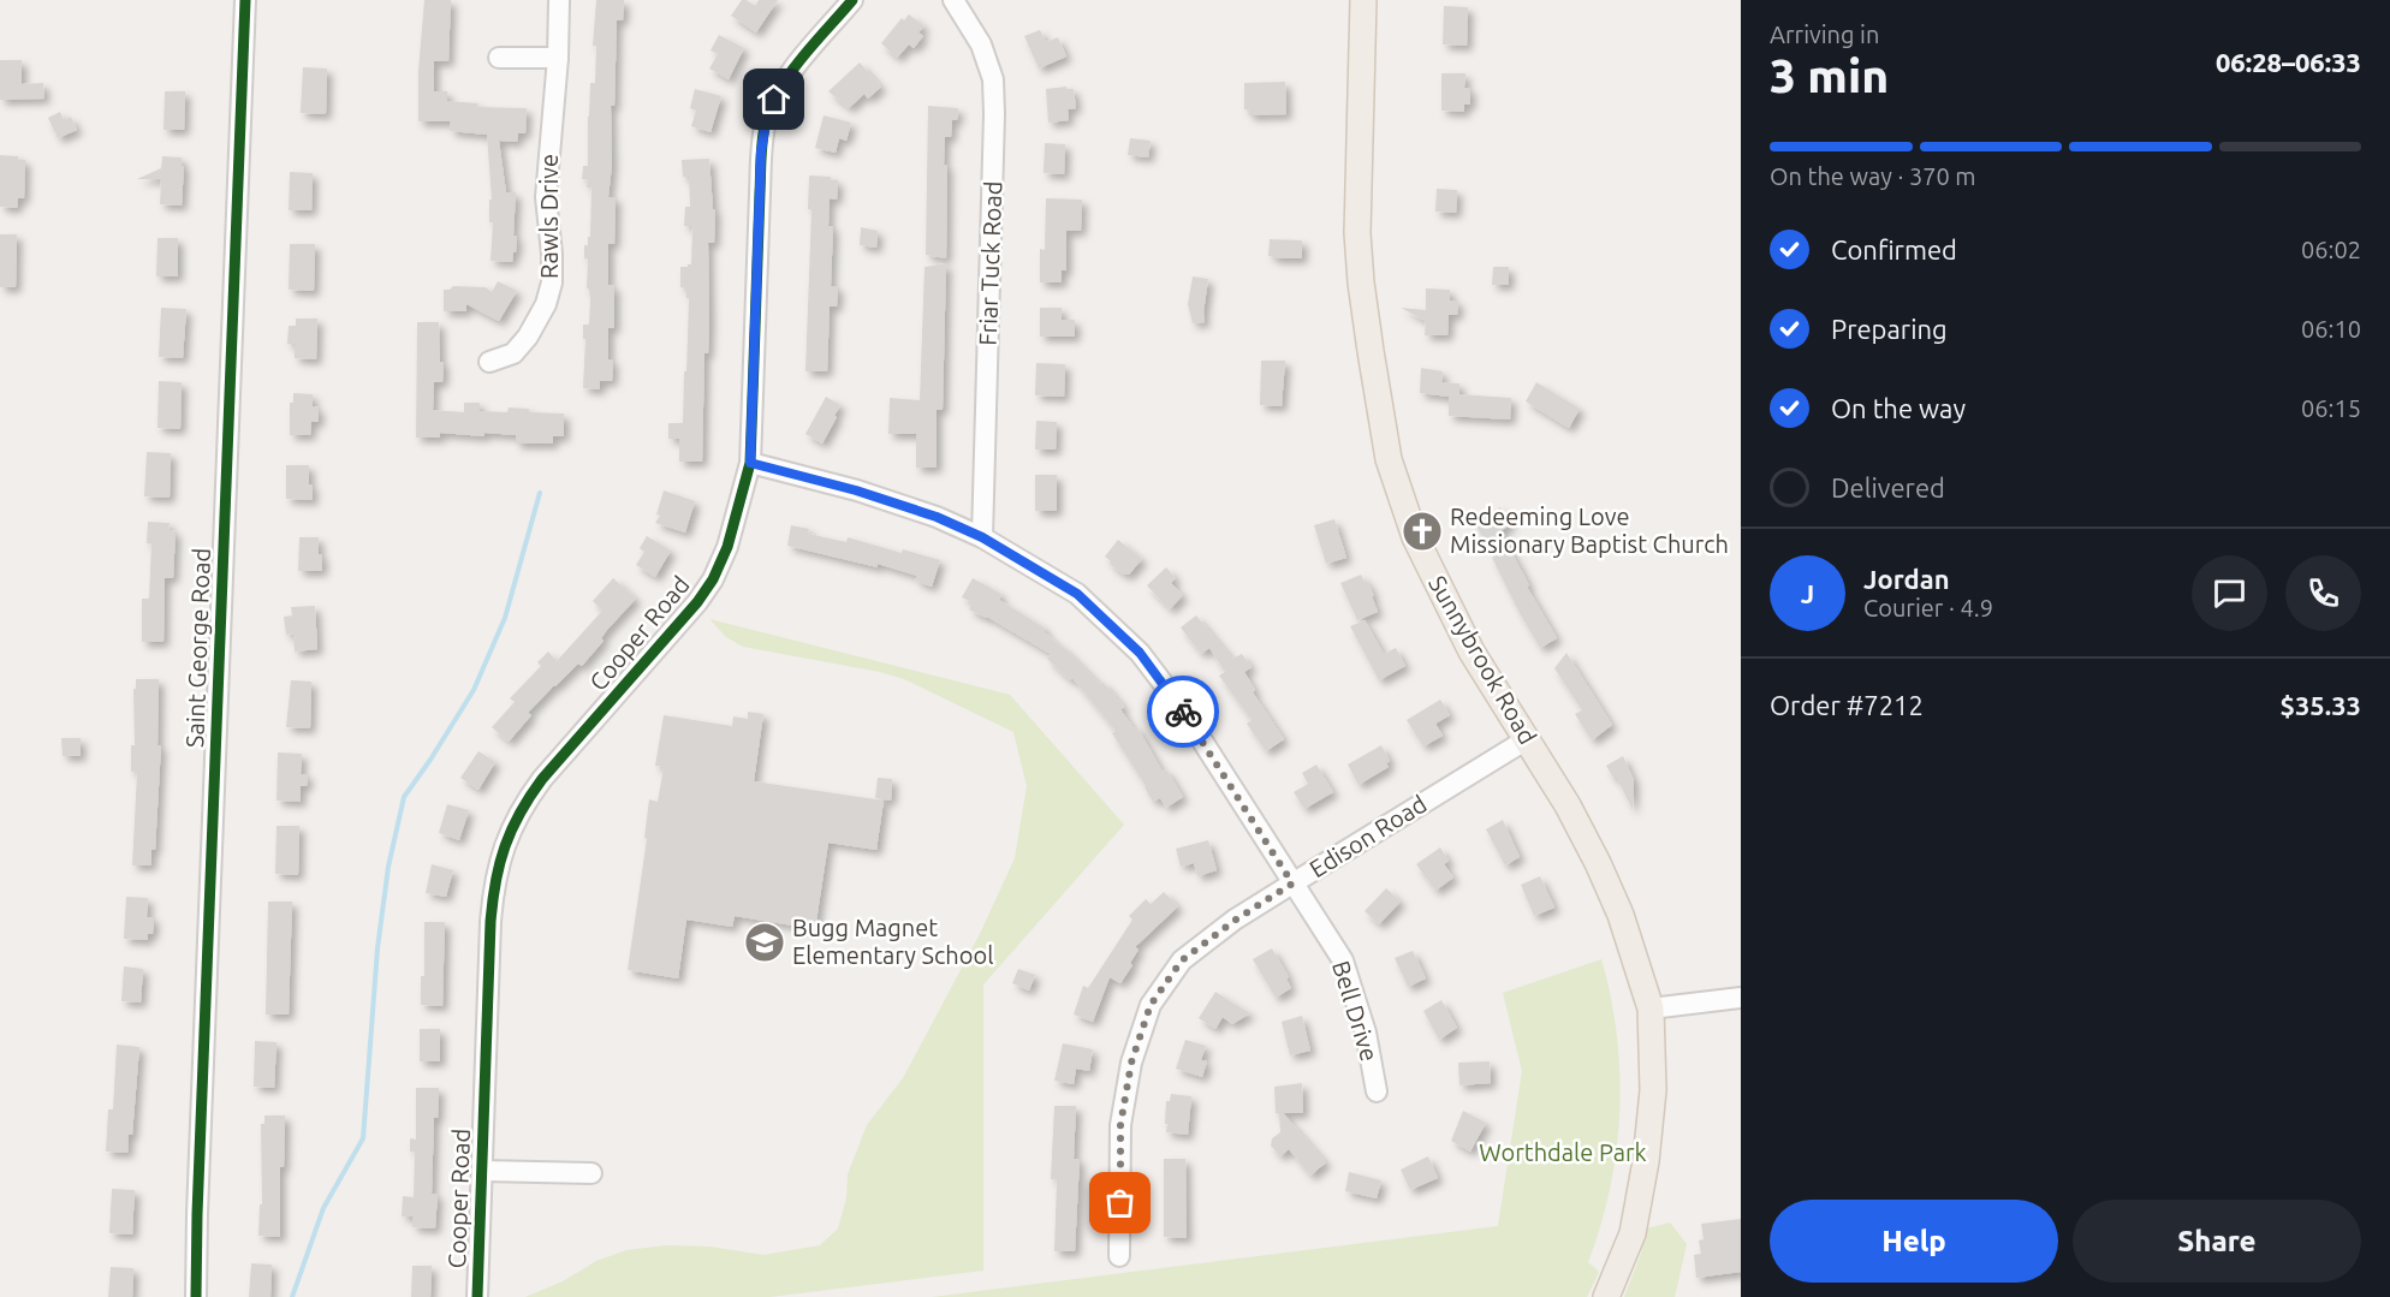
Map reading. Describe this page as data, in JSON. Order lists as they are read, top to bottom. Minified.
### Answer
{"streets":{"main road":["Sunnybrook Road"],"street":["Rawls Drive","Friar Tuck Road","Cooper Road","Saint George Road","Edison Road","Bell Drive"]},"crossings":[["Friar Tuck Road","Bell Drive"],["Cooper Road","Bell Drive"],["Sunnybrook Road","Edison Road"],["Edison Road","Bell Drive"]],"parks":["Worthdale Park"],"places":{"church":["Redeeming Love Missionary Baptist Church"],"school or university":["Bugg Magnet Elementary School"]},"page":{"heading":["3 min","Arriving in","06:28–06:33"],"panel":["Jordan","Courier · 4.9","Order #7212","$35.33"],"bar":"On the way · 370 m","list":[["Confirmed","06:02"],["Preparing","06:10"],["On the way","06:15"],"Delivered"],"round":"J","buttons":["Help","Share"]}}
